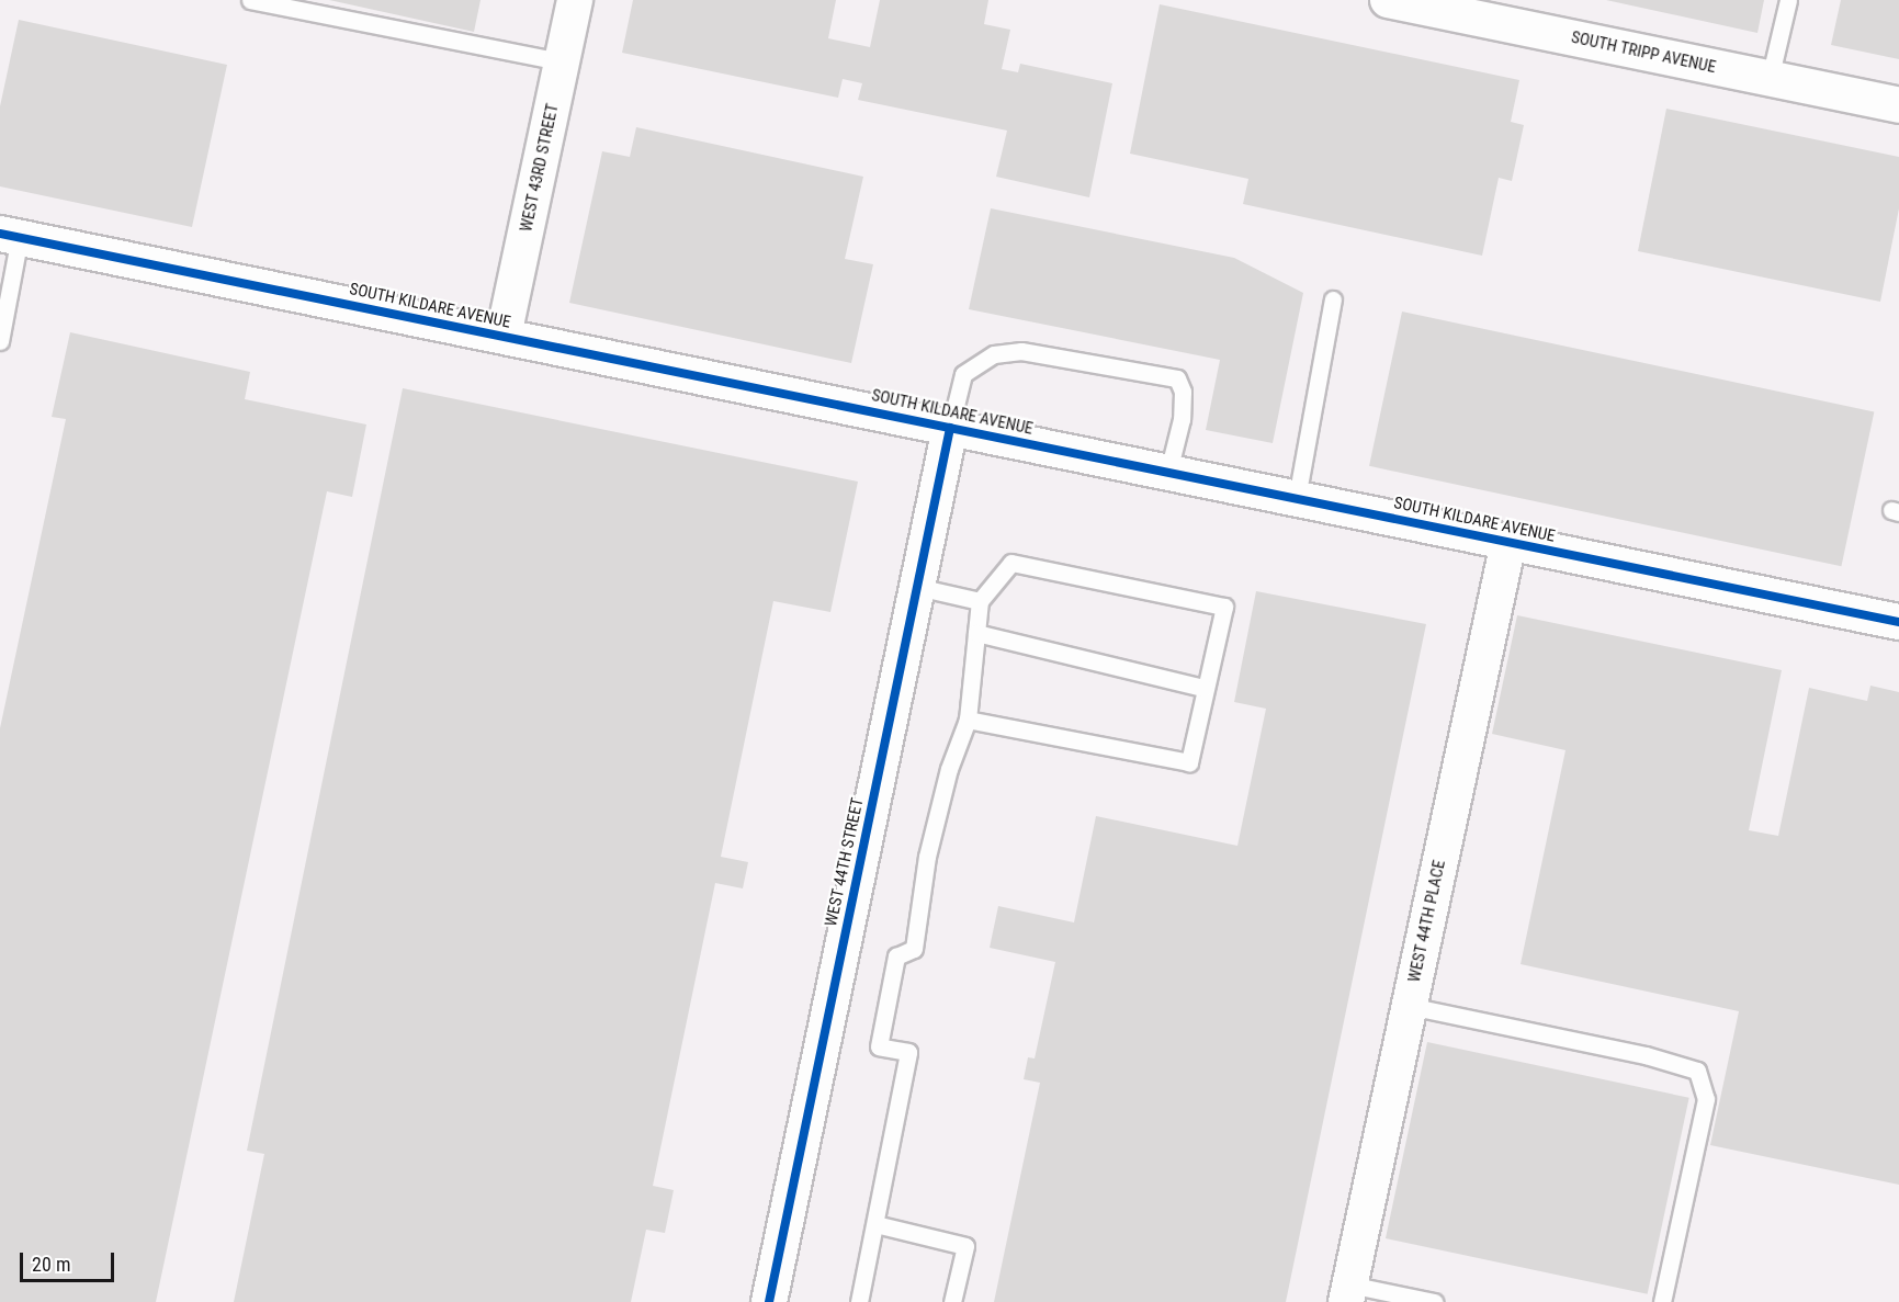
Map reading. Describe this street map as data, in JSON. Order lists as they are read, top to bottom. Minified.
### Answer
{"streets":{"street":["SOUTH TRIPP AVENUE","WEST 43RD STREET","SOUTH KILDARE AVENUE","WEST 44TH STREET","WEST 44TH PLACE"]},"crossings":[["WEST 43RD STREET","SOUTH KILDARE AVENUE"],["SOUTH KILDARE AVENUE","WEST 44TH STREET"],["SOUTH KILDARE AVENUE","WEST 44TH PLACE"]],"scale_bar":"20 m"}
